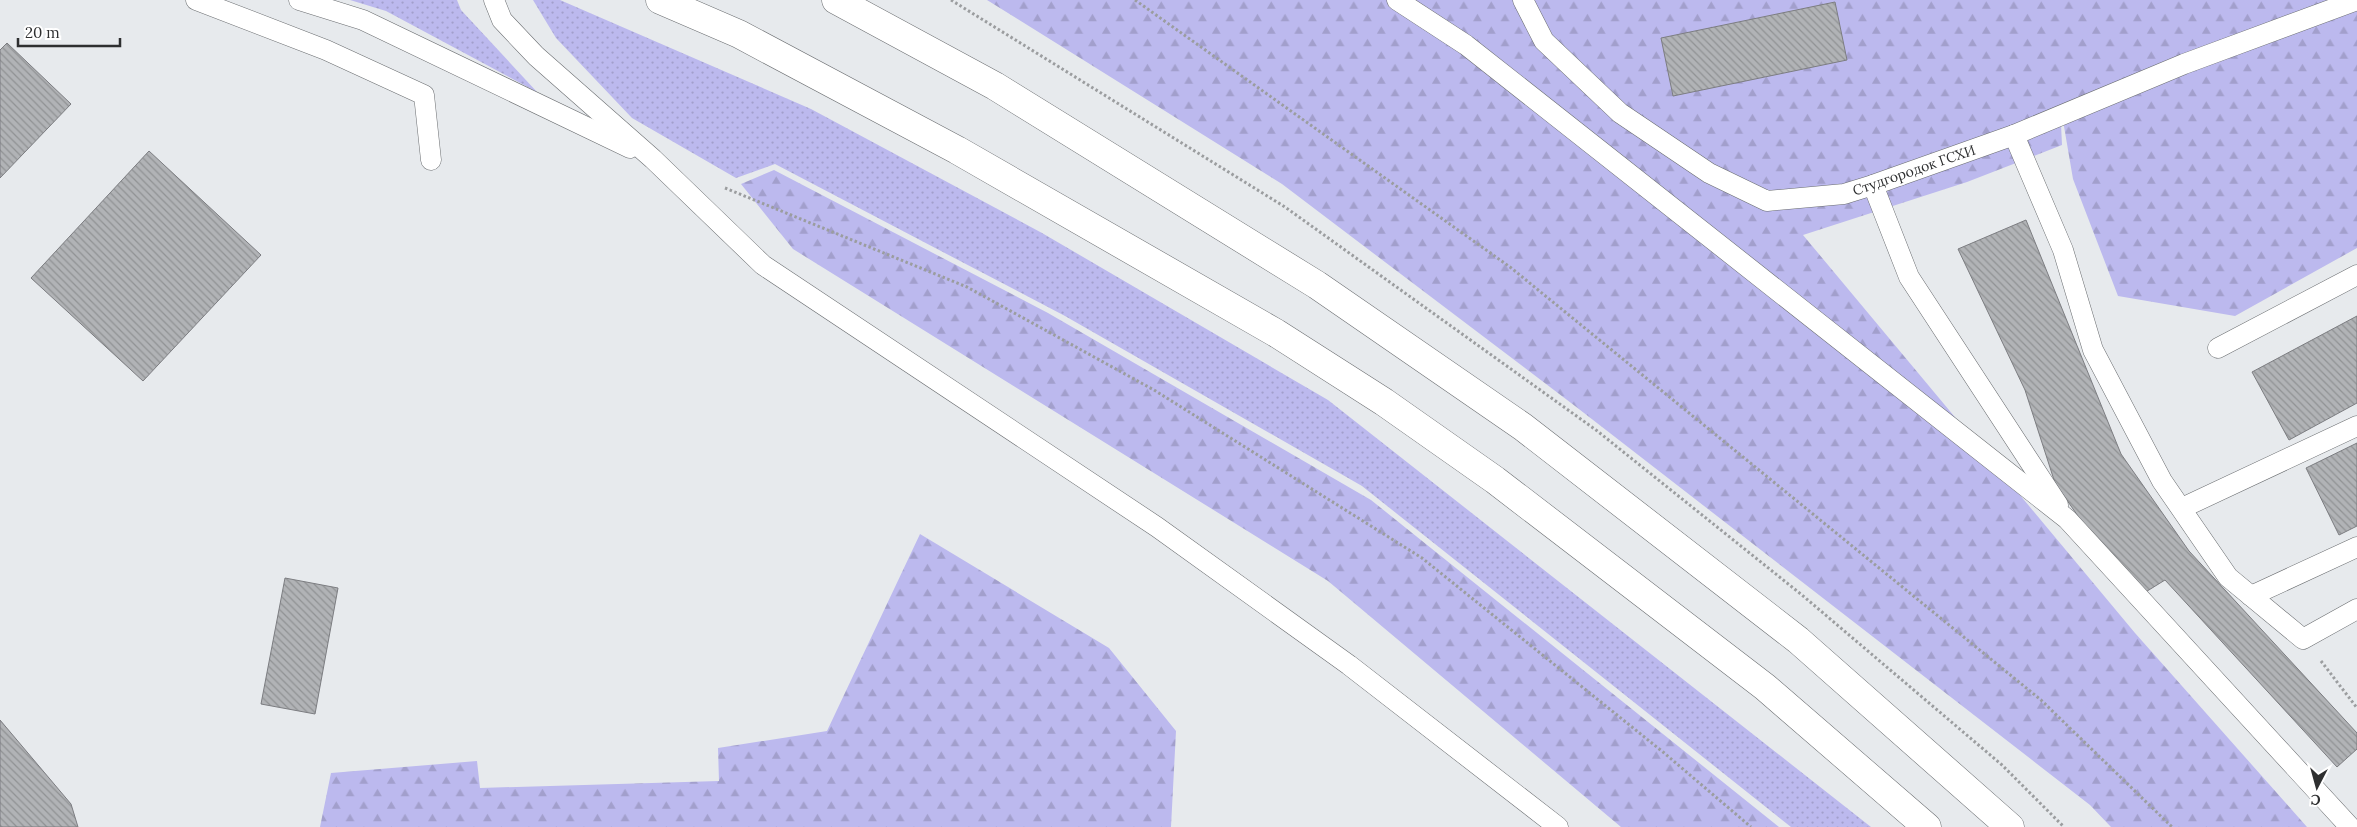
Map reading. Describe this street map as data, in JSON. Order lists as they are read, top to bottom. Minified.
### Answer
{"streets":{"lane":["Студгородок ГСХИ"]},"scale_bar":"20 m","north":"bottom"}
